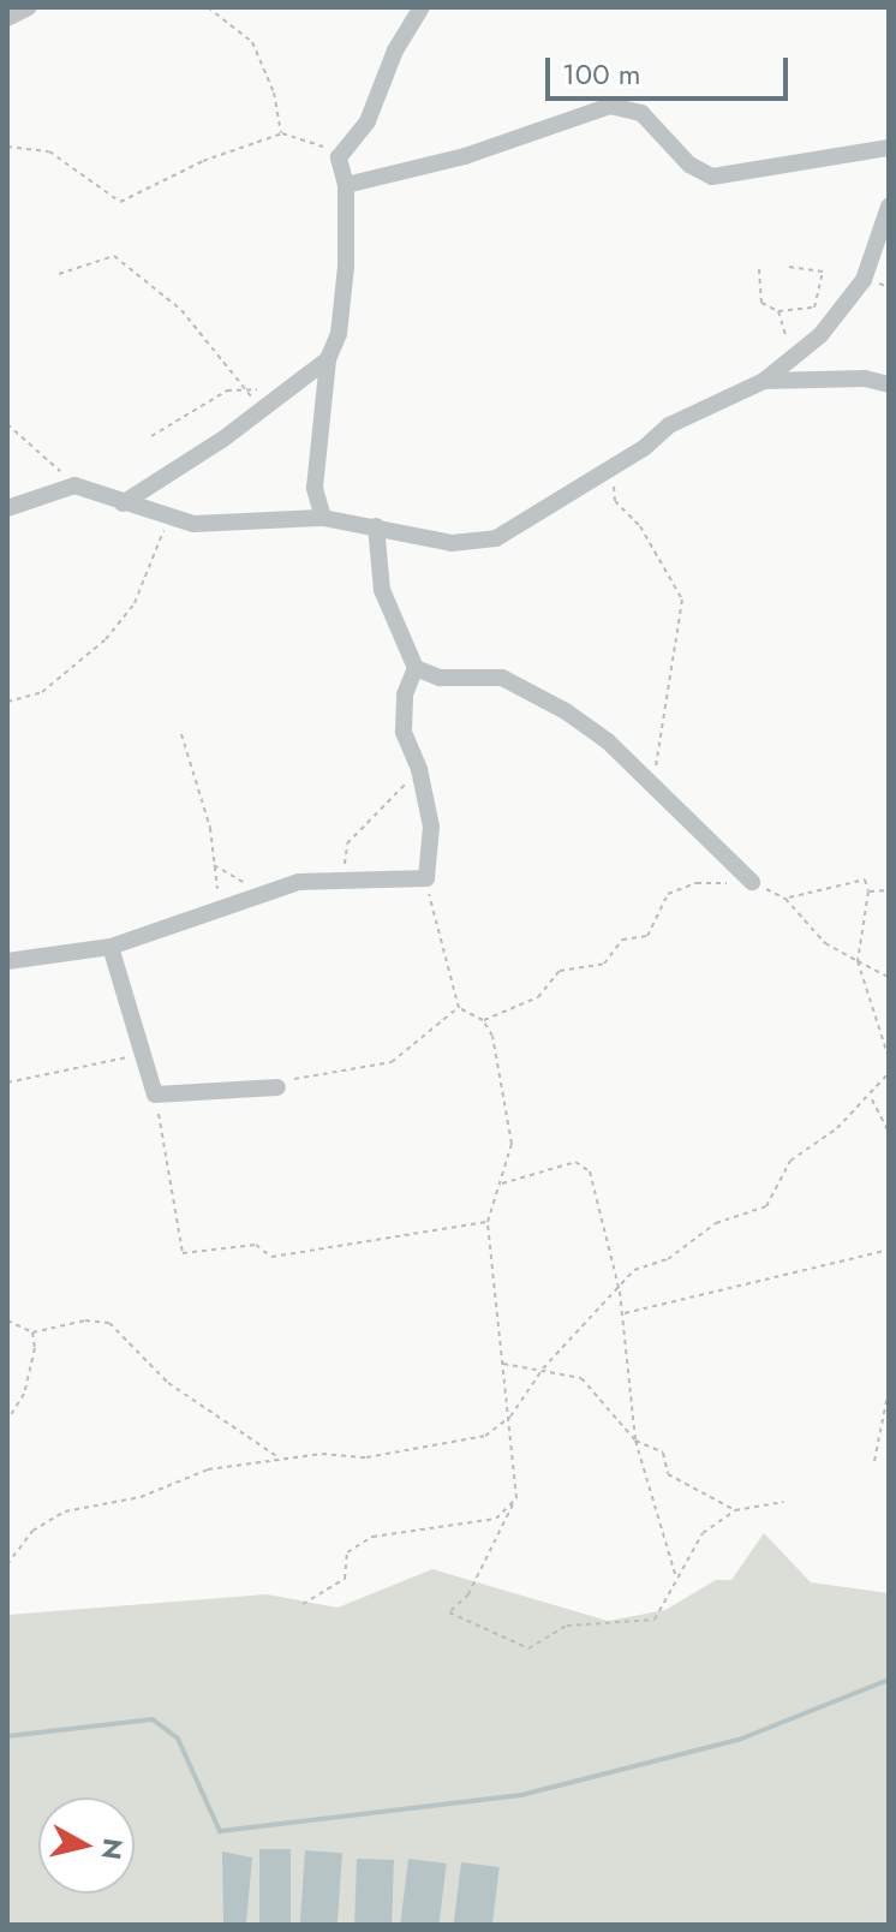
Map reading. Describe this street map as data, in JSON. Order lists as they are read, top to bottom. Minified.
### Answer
{"scale_bar":"100 m","north":"right"}
